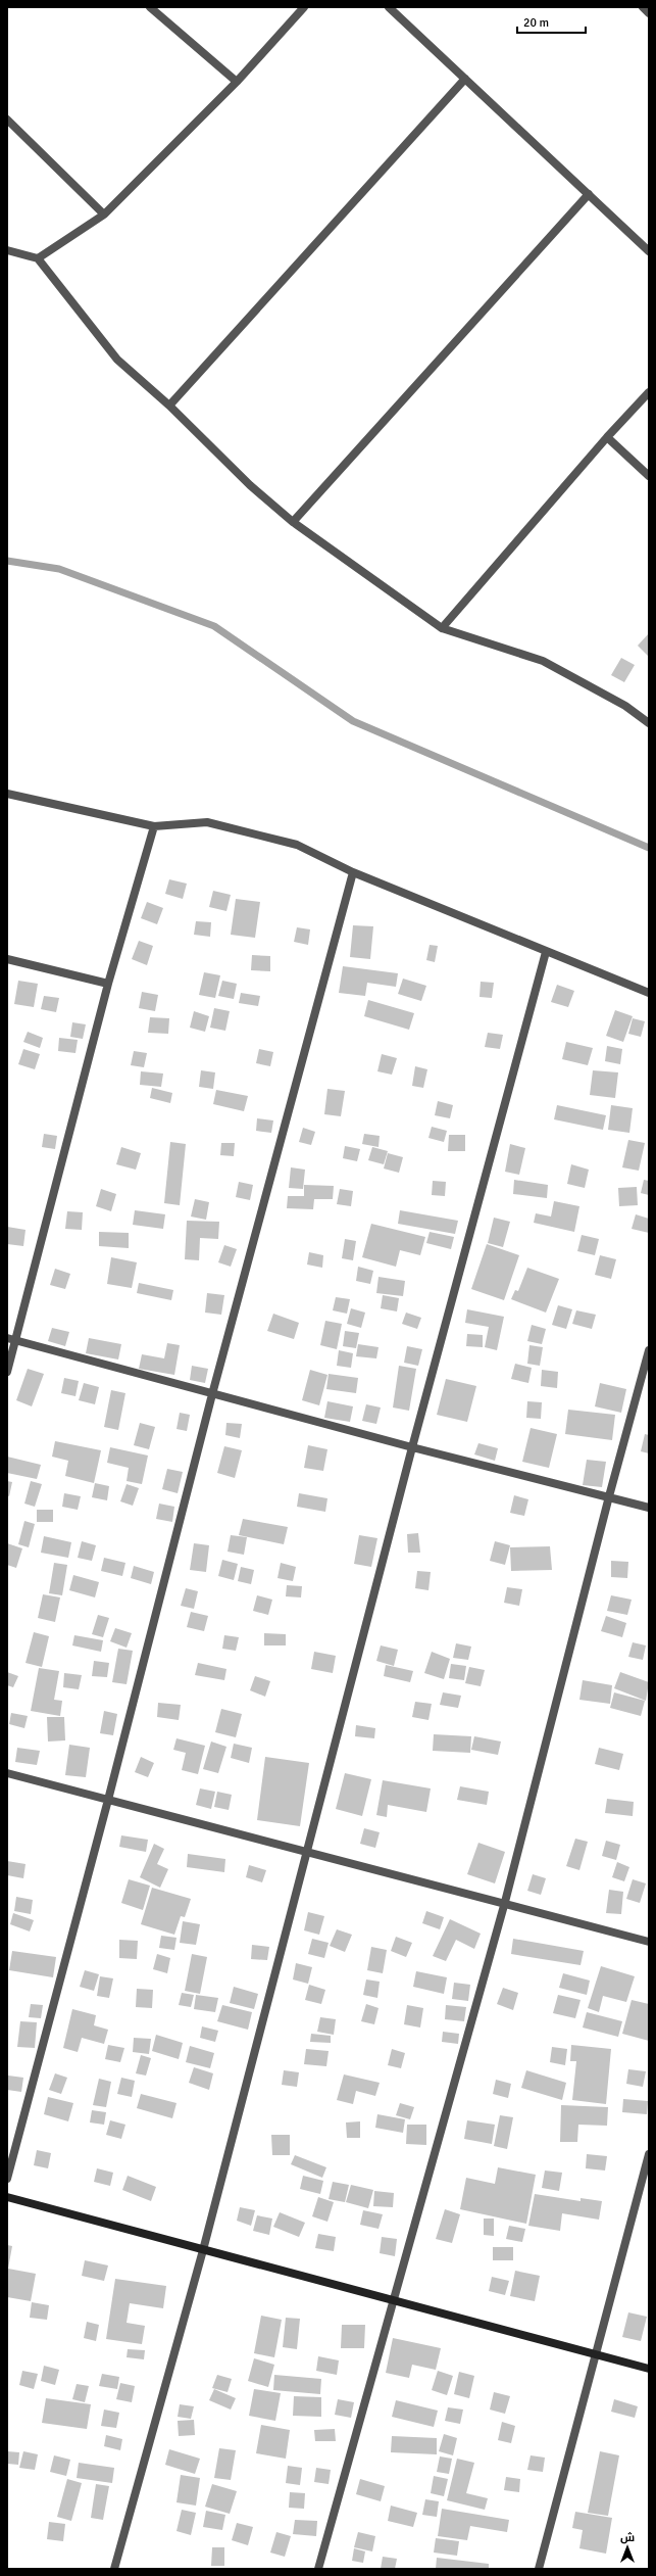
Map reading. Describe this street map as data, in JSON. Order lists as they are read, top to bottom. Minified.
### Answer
{"scale_bar":"20 m","north":"top"}
